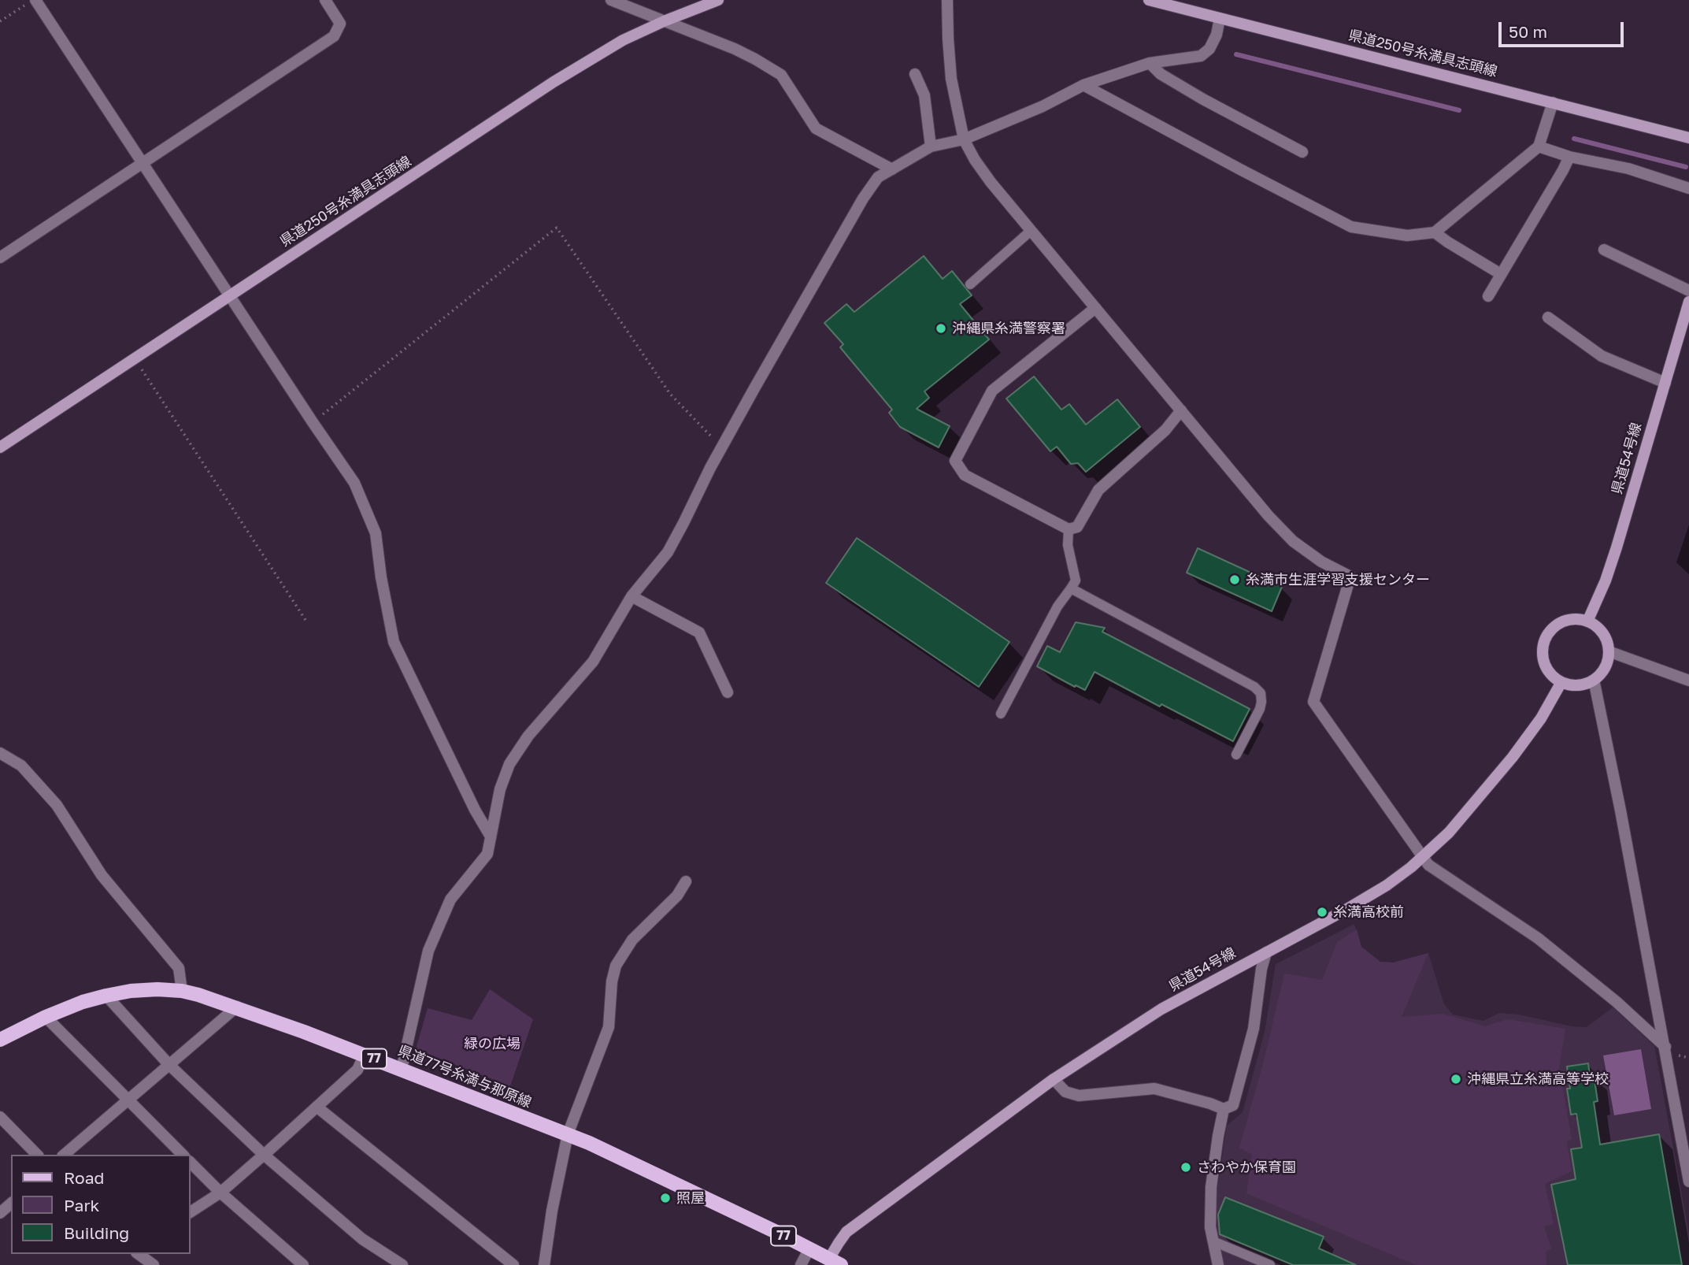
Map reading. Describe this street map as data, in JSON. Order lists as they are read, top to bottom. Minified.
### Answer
{"streets":{"main road":["県道250号糸満具志頭線","県道54号線","77","県道77号糸満与那原線"]},"crossings":[["県道54号線","県道77号糸満与那原線"]],"parks":["緑の広場"],"places":["沖縄県糸満警察署","糸満市生涯学習支援センター","糸満高校前","沖縄県立糸満高等学校","さわやか保育園","照屋"],"legend":["Road","Park","Building"],"scale_bar":"50 m"}
